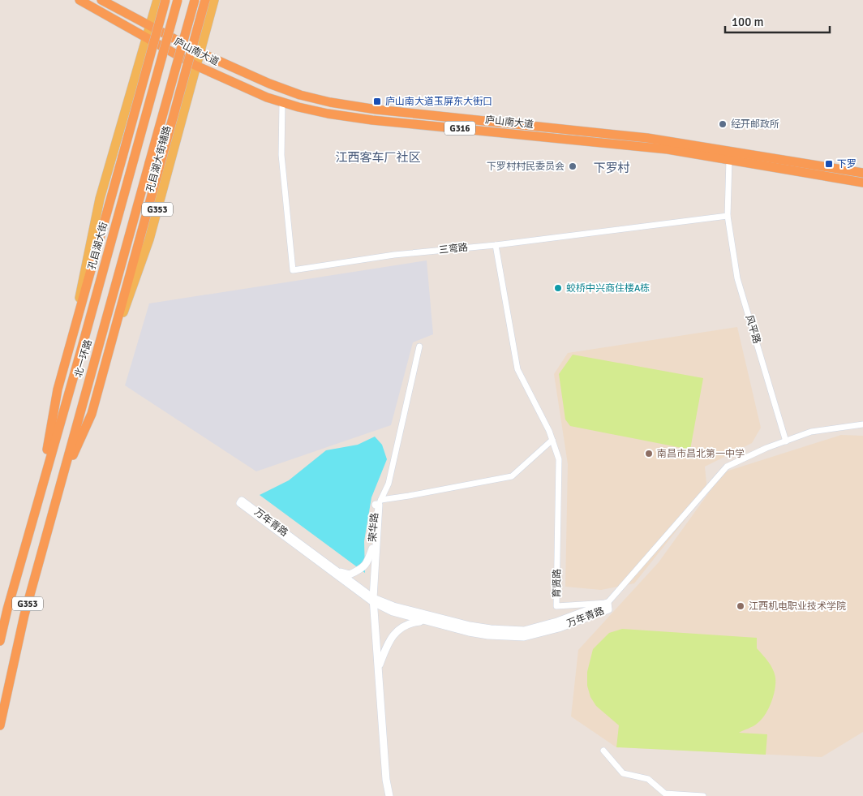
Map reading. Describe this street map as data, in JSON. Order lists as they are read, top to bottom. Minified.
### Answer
{"streets":{"highway":["庐山南大道","G316","G353","孔目湖大街","北一环路"],"main road":["孔目湖大街辅路"],"street":["三弯路","风平路","万年青路","荣华路","育贤路"]},"crossings":[["庐山南大道","孔目湖大街辅路"],["庐山南大道","G353"],["庐山南大道","三弯路"],["孔目湖大街辅路","G353"],["G353","孔目湖大街"],["G353","北一环路"],["三弯路","风平路"],["三弯路","育贤路"],["万年青路","荣华路"],["万年青路","育贤路"]],"districts":["江西客车厂社区","下罗村"],"places":{"transit":["庐山南大道玉屏东大街口","下罗"],"other":["经开邮政所","下罗村村民委员会","蛟桥中兴商住楼A栋","南昌市昌北第一中学","江西机电职业技术学院"]},"scale_bar":"100 m"}
